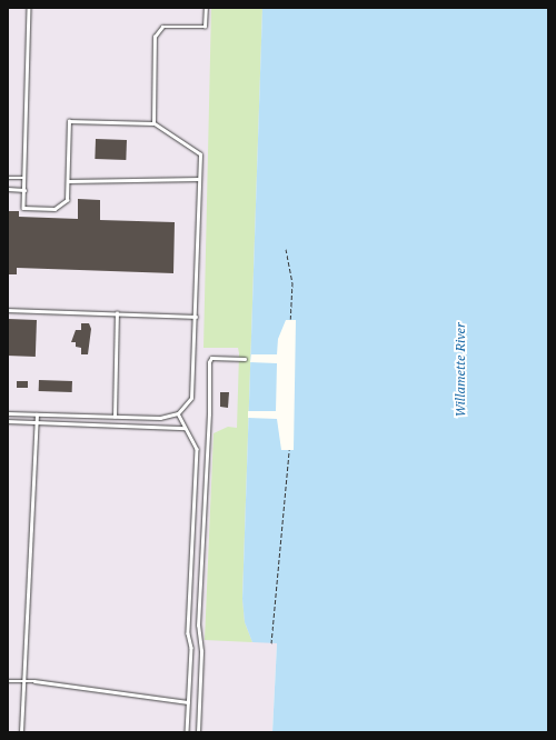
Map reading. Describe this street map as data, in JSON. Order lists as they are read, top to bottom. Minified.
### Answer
{"water":["Willamette River"]}
